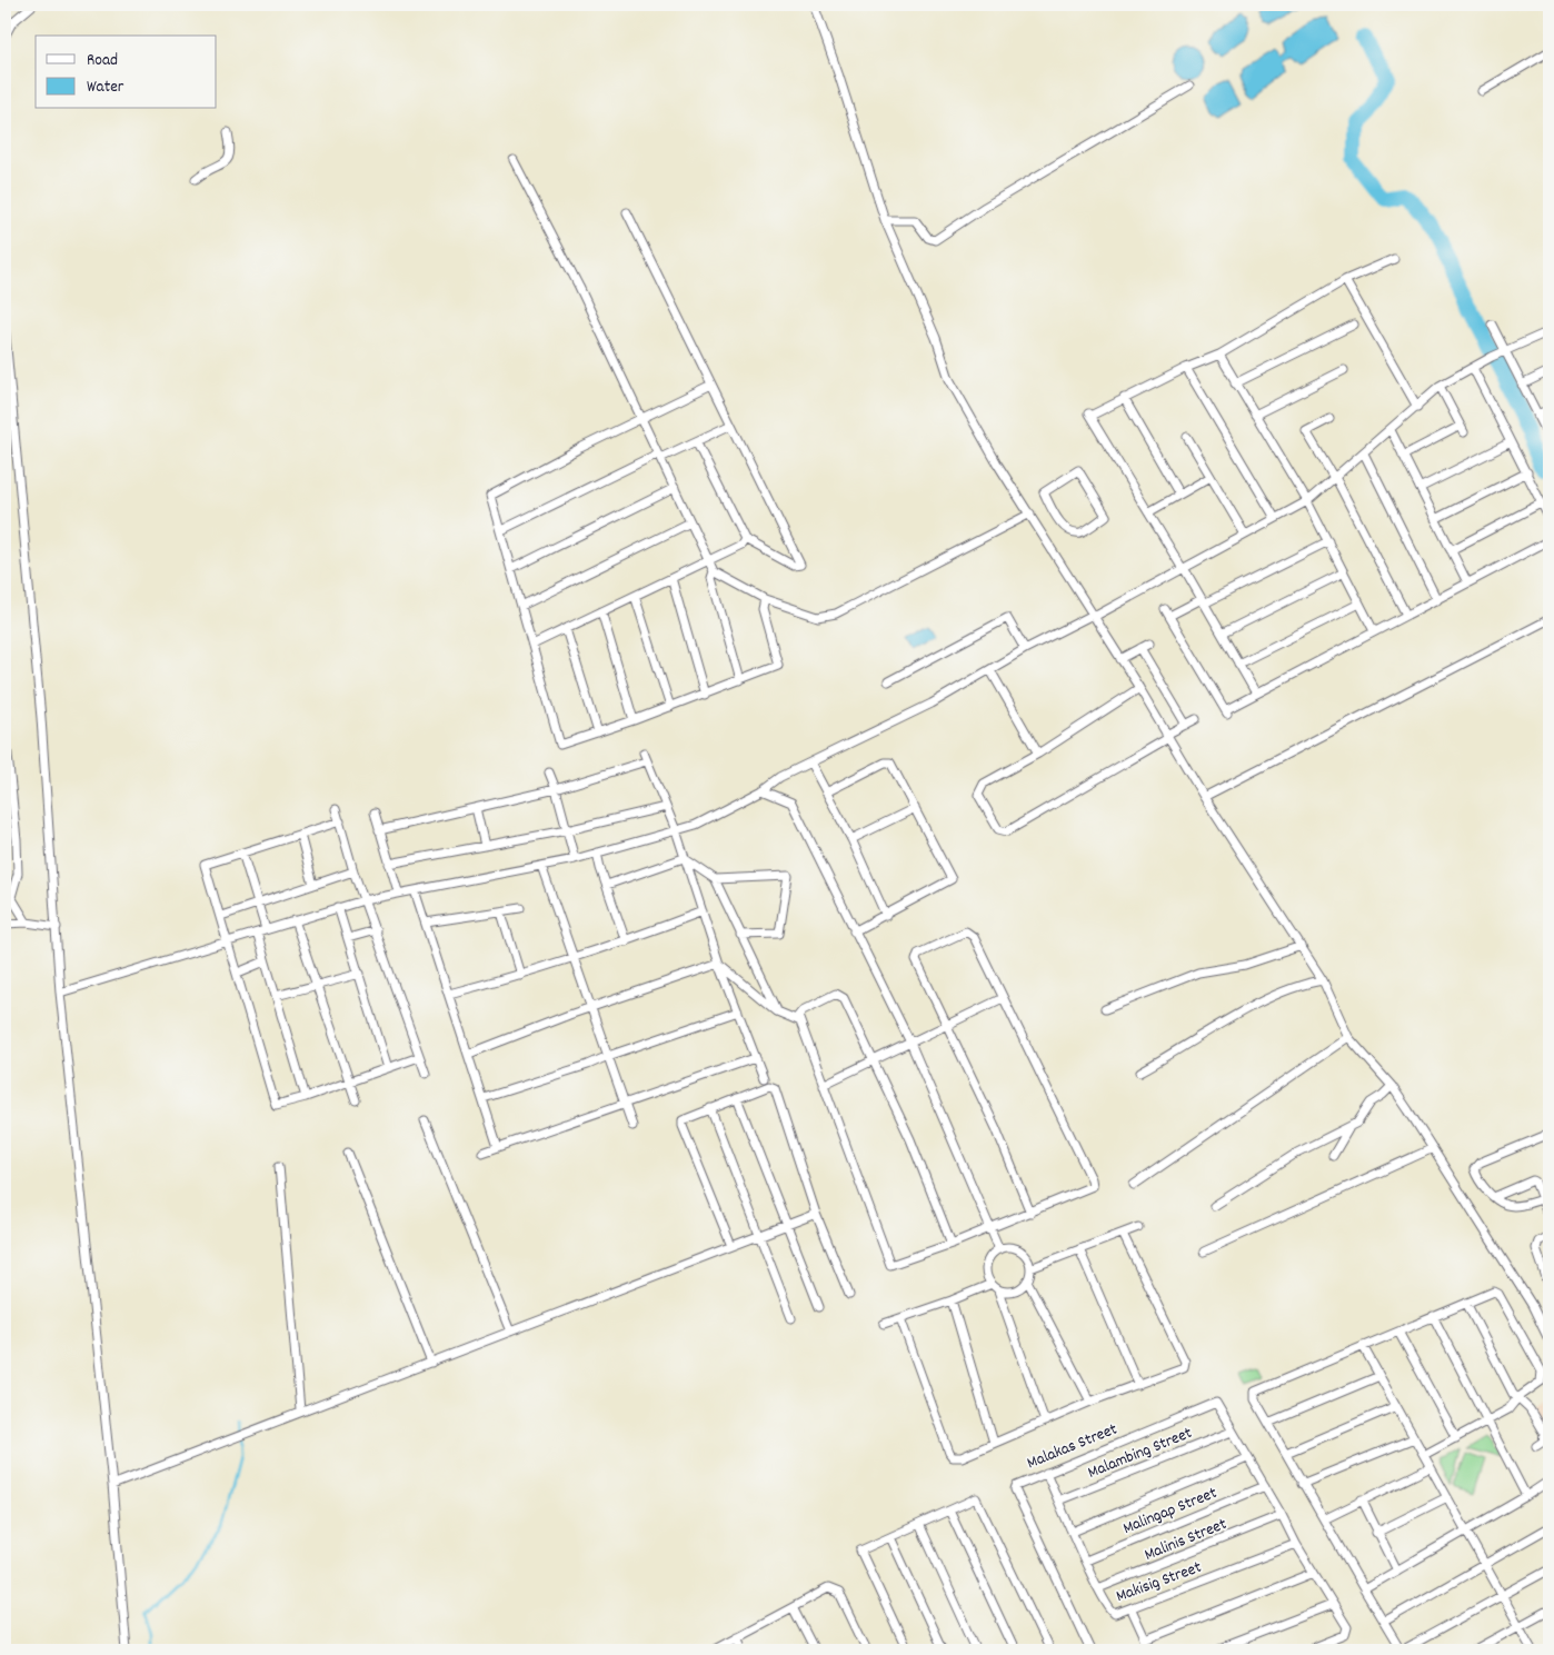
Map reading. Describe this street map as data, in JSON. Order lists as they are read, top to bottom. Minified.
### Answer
{"streets":{"street":["Malakas Street","Malambing Street","Malingap Street","Malinis Street","Makisig Street"]},"crossings":[["Malakas Street","Malambing Street"],["Malakas Street","Makisig Street"],["Malambing Street","Makisig Street"],["Malingap Street","Makisig Street"],["Malinis Street","Makisig Street"]],"legend":["Road","Water"]}
